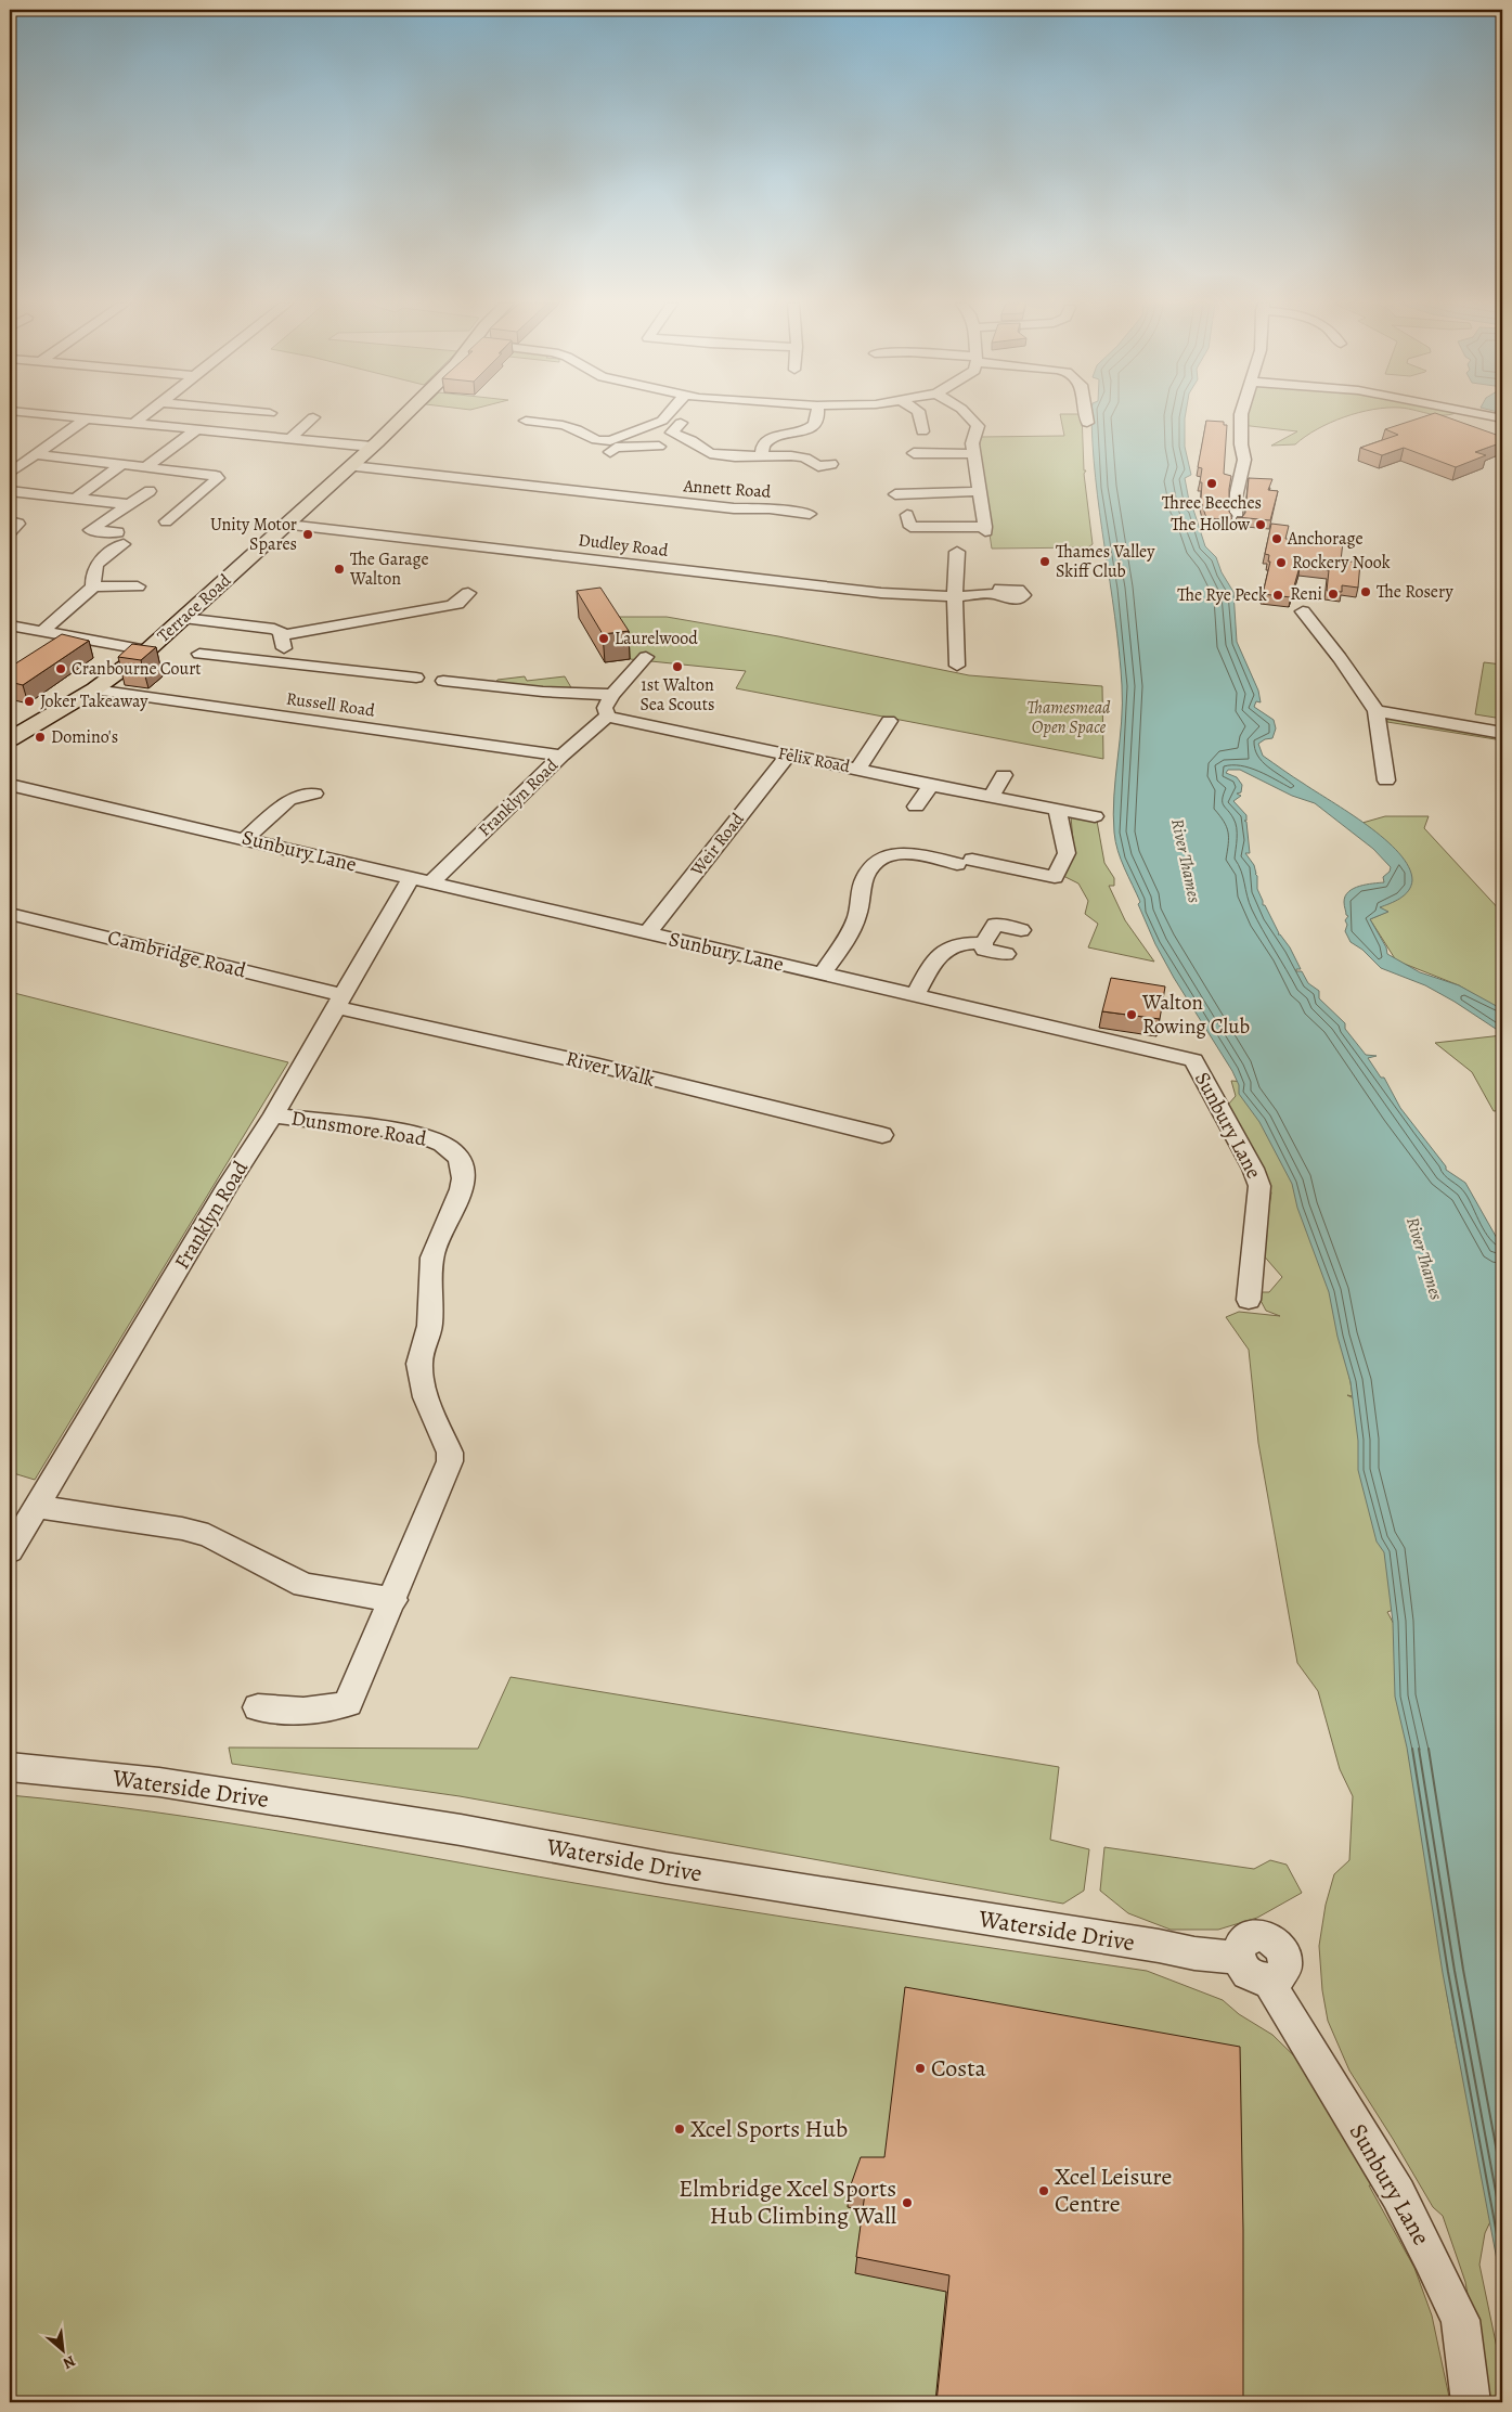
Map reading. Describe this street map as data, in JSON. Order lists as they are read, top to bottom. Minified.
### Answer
{"streets":{"main road":["Terrace Road"],"street":["Annett Road","Dudley Road","Russell Road","Felix Road","Franklyn Road","Weir Road","Sunbury Lane","Cambridge Road","River Walk","Dunsmore Road","Waterside Drive"]},"crossings":[["Annett Road","Terrace Road"],["Dudley Road","Terrace Road"],["Terrace Road","Russell Road"],["Russell Road","Franklyn Road"],["Felix Road","Franklyn Road"],["Felix Road","Weir Road"],["Franklyn Road","Sunbury Lane"],["Franklyn Road","Cambridge Road"],["Franklyn Road","River Walk"],["Franklyn Road","Dunsmore Road"],["Weir Road","Sunbury Lane"],["Sunbury Lane","Waterside Drive"],["Cambridge Road","River Walk"]],"water":["River Thames"],"parks":["Thamesmead Open Space"],"places":["Three Beeches","The Hollow","Unity Motor Spares","Anchorage","Thames Valley Skiff Club","Rockery Nook","The Garage Walton","The Rosery","Reni","The Rye Peck","Laurelwood","1st Walton Sea Scouts","Cranbourne Court","Joker Takeaway","Domino's","Walton Rowing Club","Costa","Xcel Sports Hub","Xcel Leisure Centre","Elmbridge Xcel Sports Hub Climbing Wall"],"north":"bottom right"}
